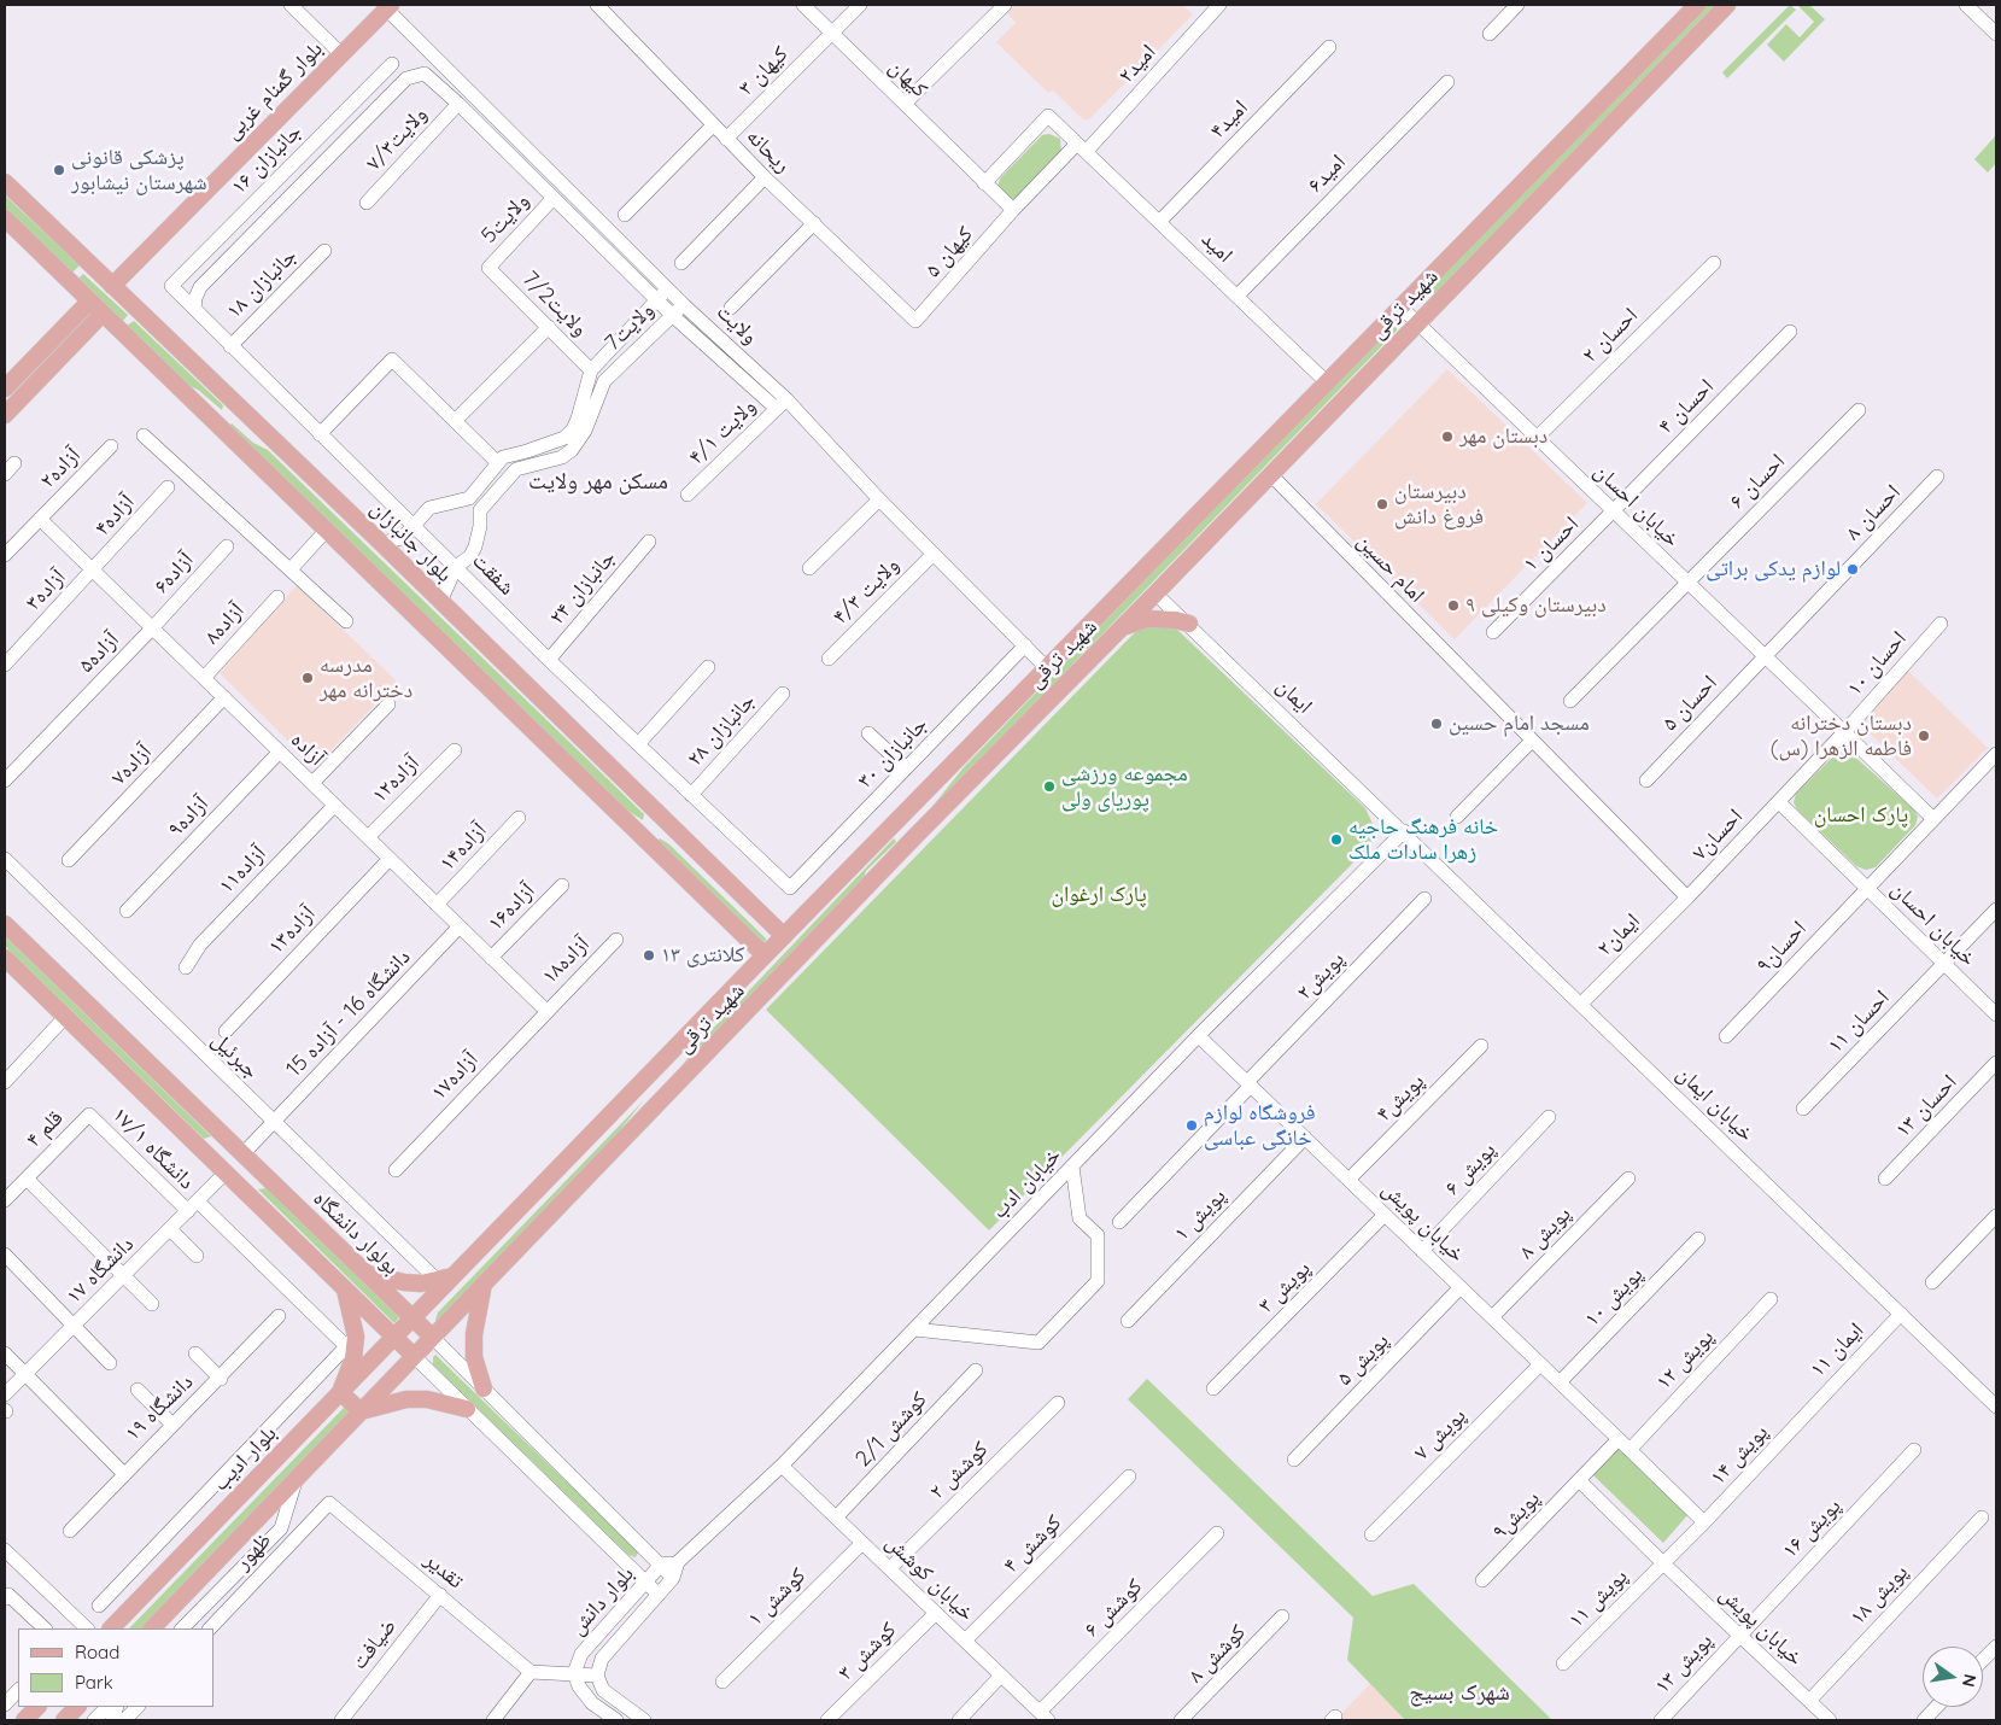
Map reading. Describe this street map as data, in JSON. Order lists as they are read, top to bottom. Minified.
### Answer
{"streets":{"main road":["بلوار گمنام غربی","شهید ترقی","بلوار جانبازان","بولوار دانشگاه","بلوار ادیب"],"street":["امید۲","کیهان ۳","کیهان","امید۴","ولایت۷/۳","ریحانه","جانبازان ۱۶","امید۶","ولایت5","امید","کیهان ۵","جانبازان ۱۸","ولایت7/2","ولایت","ولایت7","احسان ۲","احسان ۴","ولایت ۴/۱","آزاده۲","احسان ۶","خیابان احسان","احسان ۸","آزاده۴","احسان ۱","امام حسین","آزاده۶","شفقت","جانبازان ۲۴","آزاده۳","ولایت ۴/۳","آزاده۸","آزاده۵","احسان ۱۰","ایمان","احسان ۵","جانبازان ۲۸","آزاده","جانبازان ۳۰","آزاده۷","آزاده۱۲","آزاده۹","احسان۷","آزاده۱۴","آزاده۱۱","آزاده۱۶","آزاده۱۳","ایمان۲","احسان۹","آزاده۱۸","پویش۲","دانشگاه 16 - آزاده 15","احسان ۱۱","جبرئیل","آزاده۱۷","پویش۴","خیابان ایمان","احسان ۱۳","قلم ۴","دانشگاه ۱۷/۱","پویش ۶","خیابان ادب","پویش ۱","خیابان پویش","پویش ۸","دانشگاه ۱۷","پویش ۳","پویش ۱۰","ایمان ۱۱","پویش ۵","پویش ۱۲","دانشگاه ۱۹","کوشش 2/1","پویش ۷","پویش ۱۴","کوشش ۲","پویش۹","پویش ۱۶","کوشش ۴","ظهور","تقدیر","خیابان کوشش","پویش ۱۸","کوشش ۱","پویش ۱۱","بلوار دانش","کوشش ۶","ضیافت","کوشش ۳","کوشش ۸","پویش ۱۳"]},"crossings":[["امید۲","امید"],["کیهان ۳","کیهان"],["کیهان ۳","ریحانه"],["کیهان","امید"],["بلوار گمنام غربی","ولایت"],["بلوار گمنام غربی","بلوار جانبازان"],["امید۴","امید"],["ریحانه","کیهان ۵"],["جانبازان ۱۶","شفقت"],["امید۶","امید"],["ولایت5","ولایت7/2"],["امید","شهید ترقی"],["جانبازان ۱۸","شفقت"],["ولایت7/2","ولایت7"],["شهید ترقی","ولایت"],["شهید ترقی","خیابان احسان"],["شهید ترقی","بلوار جانبازان"],["شهید ترقی","امام حسین"],["شهید ترقی","ایمان"],["شهید ترقی","جبرئیل"],["شهید ترقی","بولوار دانشگاه"],["شهید ترقی","بلوار ادیب"],["ولایت","ولایت7"],["ولایت","ولایت ۴/۱"],["ولایت","ولایت ۴/۳"],["ولایت","جانبازان ۳۰"],["ولایت7","شفقت"],["احسان ۲","خیابان احسان"],["احسان ۴","خیابان احسان"],["احسان ۴","احسان ۱"],["آزاده۲","آزاده"],["احسان ۶","خیابان احسان"],["خیابان احسان","احسان ۸"],["خیابان احسان","احسان ۱"],["خیابان احسان","احسان ۱۰"],["خیابان احسان","احسان ۵"],["خیابان احسان","احسان۷"],["خیابان احسان","احسان۹"],["خیابان احسان","احسان ۱۱"],["احسان ۸","احسان ۵"],["آزاده۴","آزاده۳"],["آزاده۴","آزاده"],["امام حسین","احسان۷"],["امام حسین","ایمان۲"],["آزاده۶","آزاده۵"],["آزاده۶","آزاده"],["شفقت","جانبازان ۲۴"],["شفقت","جانبازان ۲۸"],["شفقت","جانبازان ۳۰"],["آزاده۳","آزاده"],["آزاده۸","آزاده"],["آزاده۵","آزاده"],["ایمان","خیابان ایمان"],["ایمان","خیابان ادب"],["آزاده","آزاده۷"],["آزاده","آزاده۱۲"],["آزاده","آزاده۹"],["آزاده","آزاده۱۴"],["آزاده","آزاده۱۱"],["آزاده","آزاده۱۶"],["آزاده","آزاده۱۳"],["آزاده","آزاده۱۸"],["آزاده","دانشگاه 16 - آزاده 15"],["آزاده","آزاده۱۷"],["احسان۷","ایمان۲"],["ایمان۲","خیابان ایمان"],["آزاده۱۸","آزاده۱۷"],["پویش۲","خیابان پویش"],["دانشگاه 16 - آزاده 15","جبرئیل"],["دانشگاه 16 - آزاده 15","بولوار دانشگاه"],["پویش۴","خیابان پویش"],["خیابان ایمان","خیابان ادب"],["خیابان ایمان","ایمان ۱۱"],["قلم ۴","دانشگاه ۱۷/۱"],["دانشگاه ۱۷/۱","دانشگاه ۱۷"],["پویش ۶","خیابان پویش"],["خیابان ادب","خیابان پویش"],["خیابان ادب","بولوار دانشگاه"],["خیابان ادب","خیابان کوشش"],["خیابان ادب","بلوار دانش"],["پویش ۱","خیابان پویش"],["خیابان پویش","پویش ۸"],["خیابان پویش","پویش ۳"],["خیابان پویش","پویش ۱۰"],["خیابان پویش","پویش ۵"],["خیابان پویش","پویش ۱۲"],["خیابان پویش","پویش ۷"],["خیابان پویش","پویش ۱۴"],["خیابان پویش","پویش۹"],["خیابان پویش","پویش ۱۶"],["خیابان پویش","پویش ۱۸"],["خیابان پویش","پویش ۱۱"],["خیابان پویش","پویش ۱۳"],["بولوار دانشگاه","بلوار ادیب"],["بولوار دانشگاه","بلوار دانش"],["ایمان ۱۱","پویش ۱۴"],["کوشش 2/1","خیابان کوشش"],["کوشش ۲","خیابان کوشش"],["پویش ۱۶","پویش ۱۳"],["کوشش ۴","خیابان کوشش"],["ظهور","تقدیر"],["تقدیر","ضیافت"],["خیابان کوشش","کوشش ۱"],["خیابان کوشش","کوشش ۶"],["خیابان کوشش","کوشش ۳"]],"districts":["مسکن مهر ولایت","شهرک بسیج"],"parks":["پارک احسان","پارک ارغوان"],"places":["پزشکی قانونی شهرستان نیشابور","دبستان مهر","دبیرستان فروغ دانش","لوازم یدکی براتی","دبیرستان وکیلی ۹","مدرسه دخترانه مهر","مسجد امام حسین","دبستان دخترانه فاطمه الزهرا (س)","مجموعه ورزشی پوریای ولی","خانه فرهنگ حاجیه زهرا سادات ملک","کلانتری ۱۳","فروشگاه لوازم خانگی عباسی"],"legend":["Road","Park"],"north":"right"}
